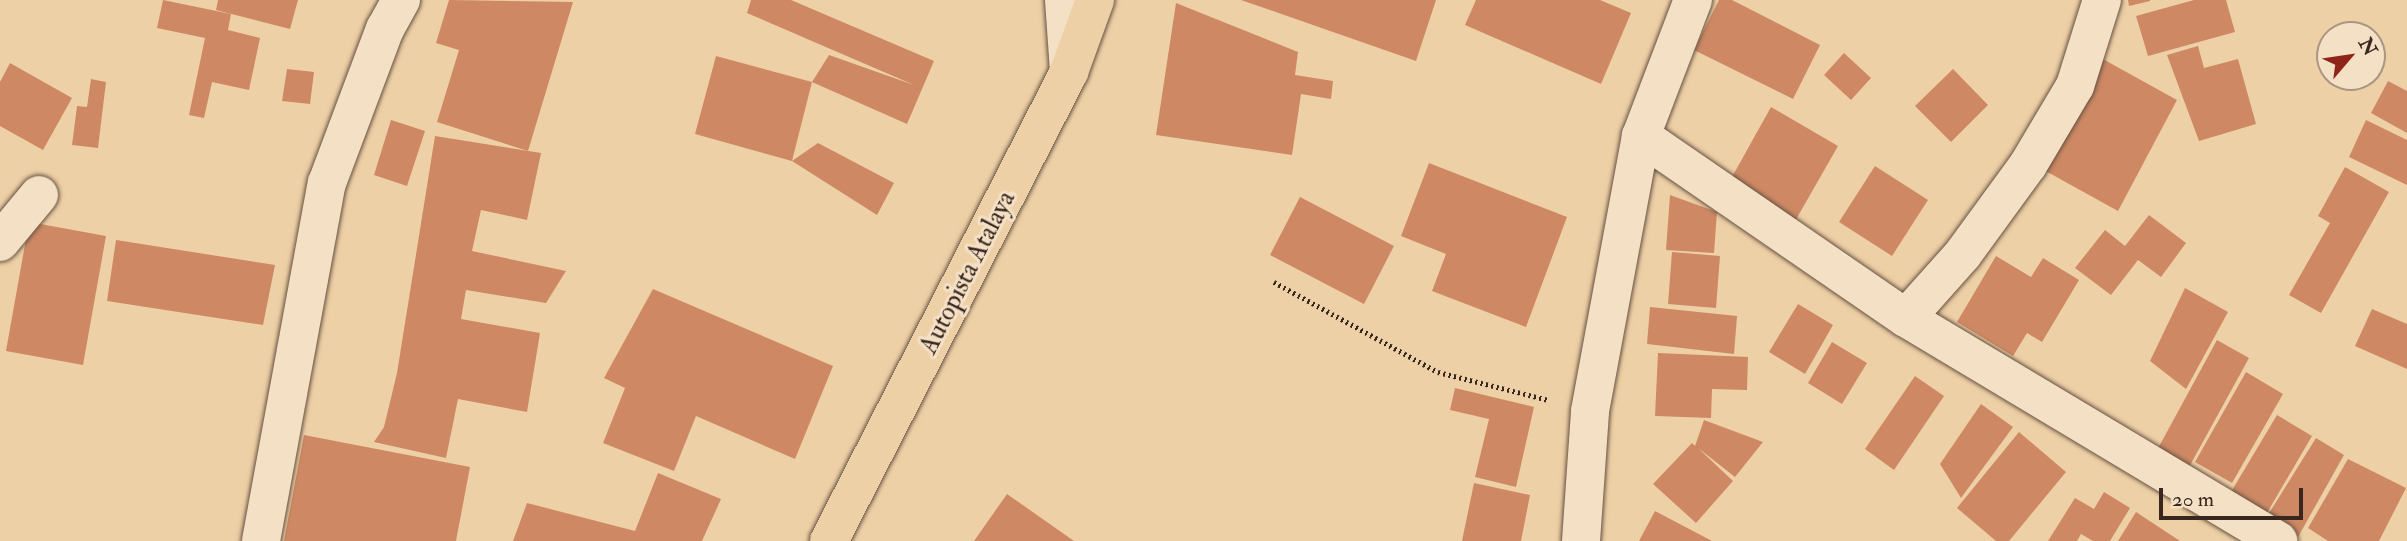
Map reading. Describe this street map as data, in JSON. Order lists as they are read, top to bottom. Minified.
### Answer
{"streets":{"main road":["Autopista Atalaya"]},"scale_bar":"20 m","north":"top right"}
